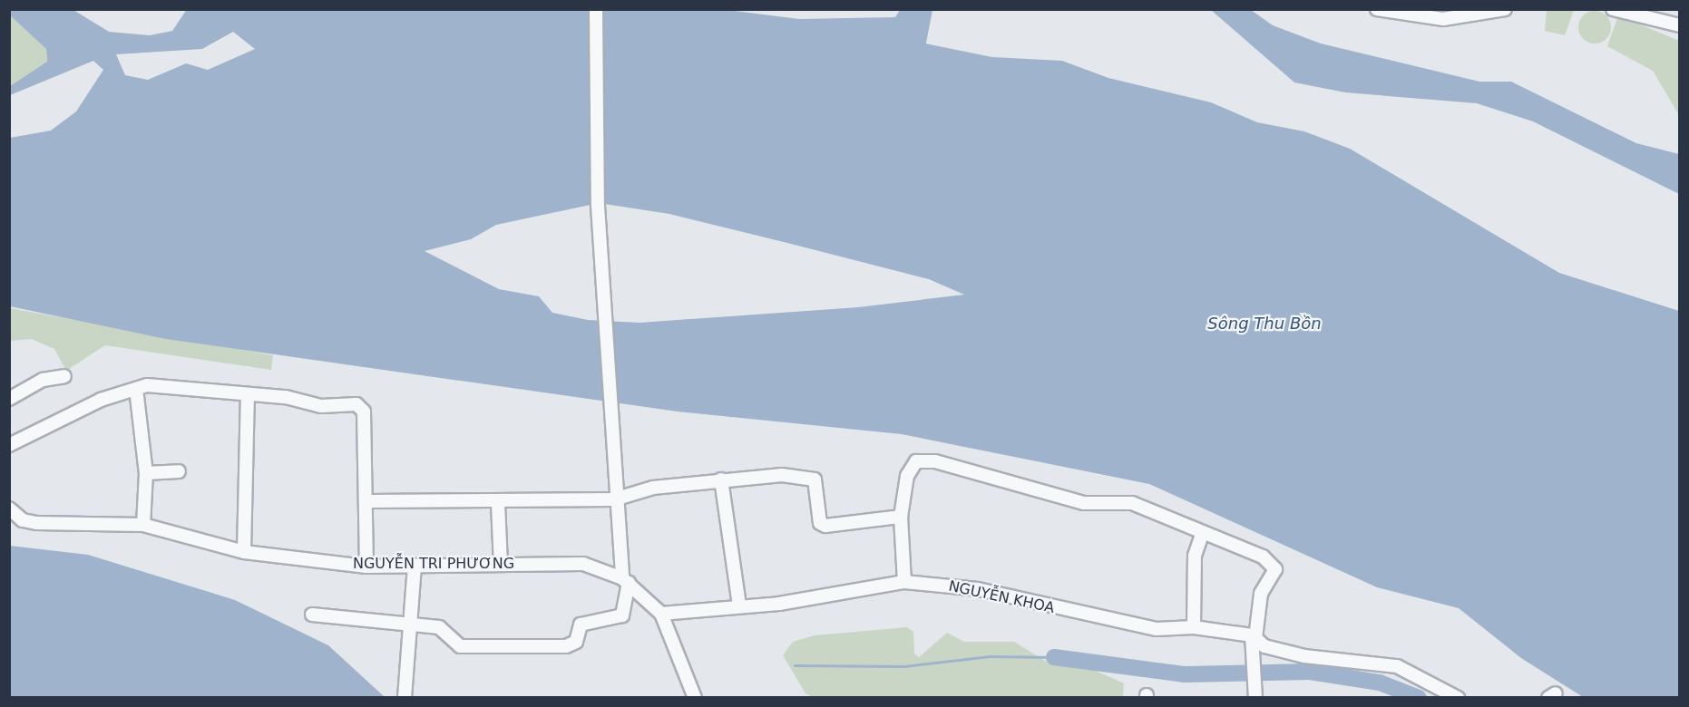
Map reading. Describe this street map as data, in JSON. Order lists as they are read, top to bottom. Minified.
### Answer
{"streets":{"street":["NGUYỄN TRI PHƯƠNG","NGUYỄN KHOA"]},"crossings":[["NGUYỄN TRI PHƯƠNG","NGUYỄN KHOA"]],"water":["Sông Thu Bồn"]}
